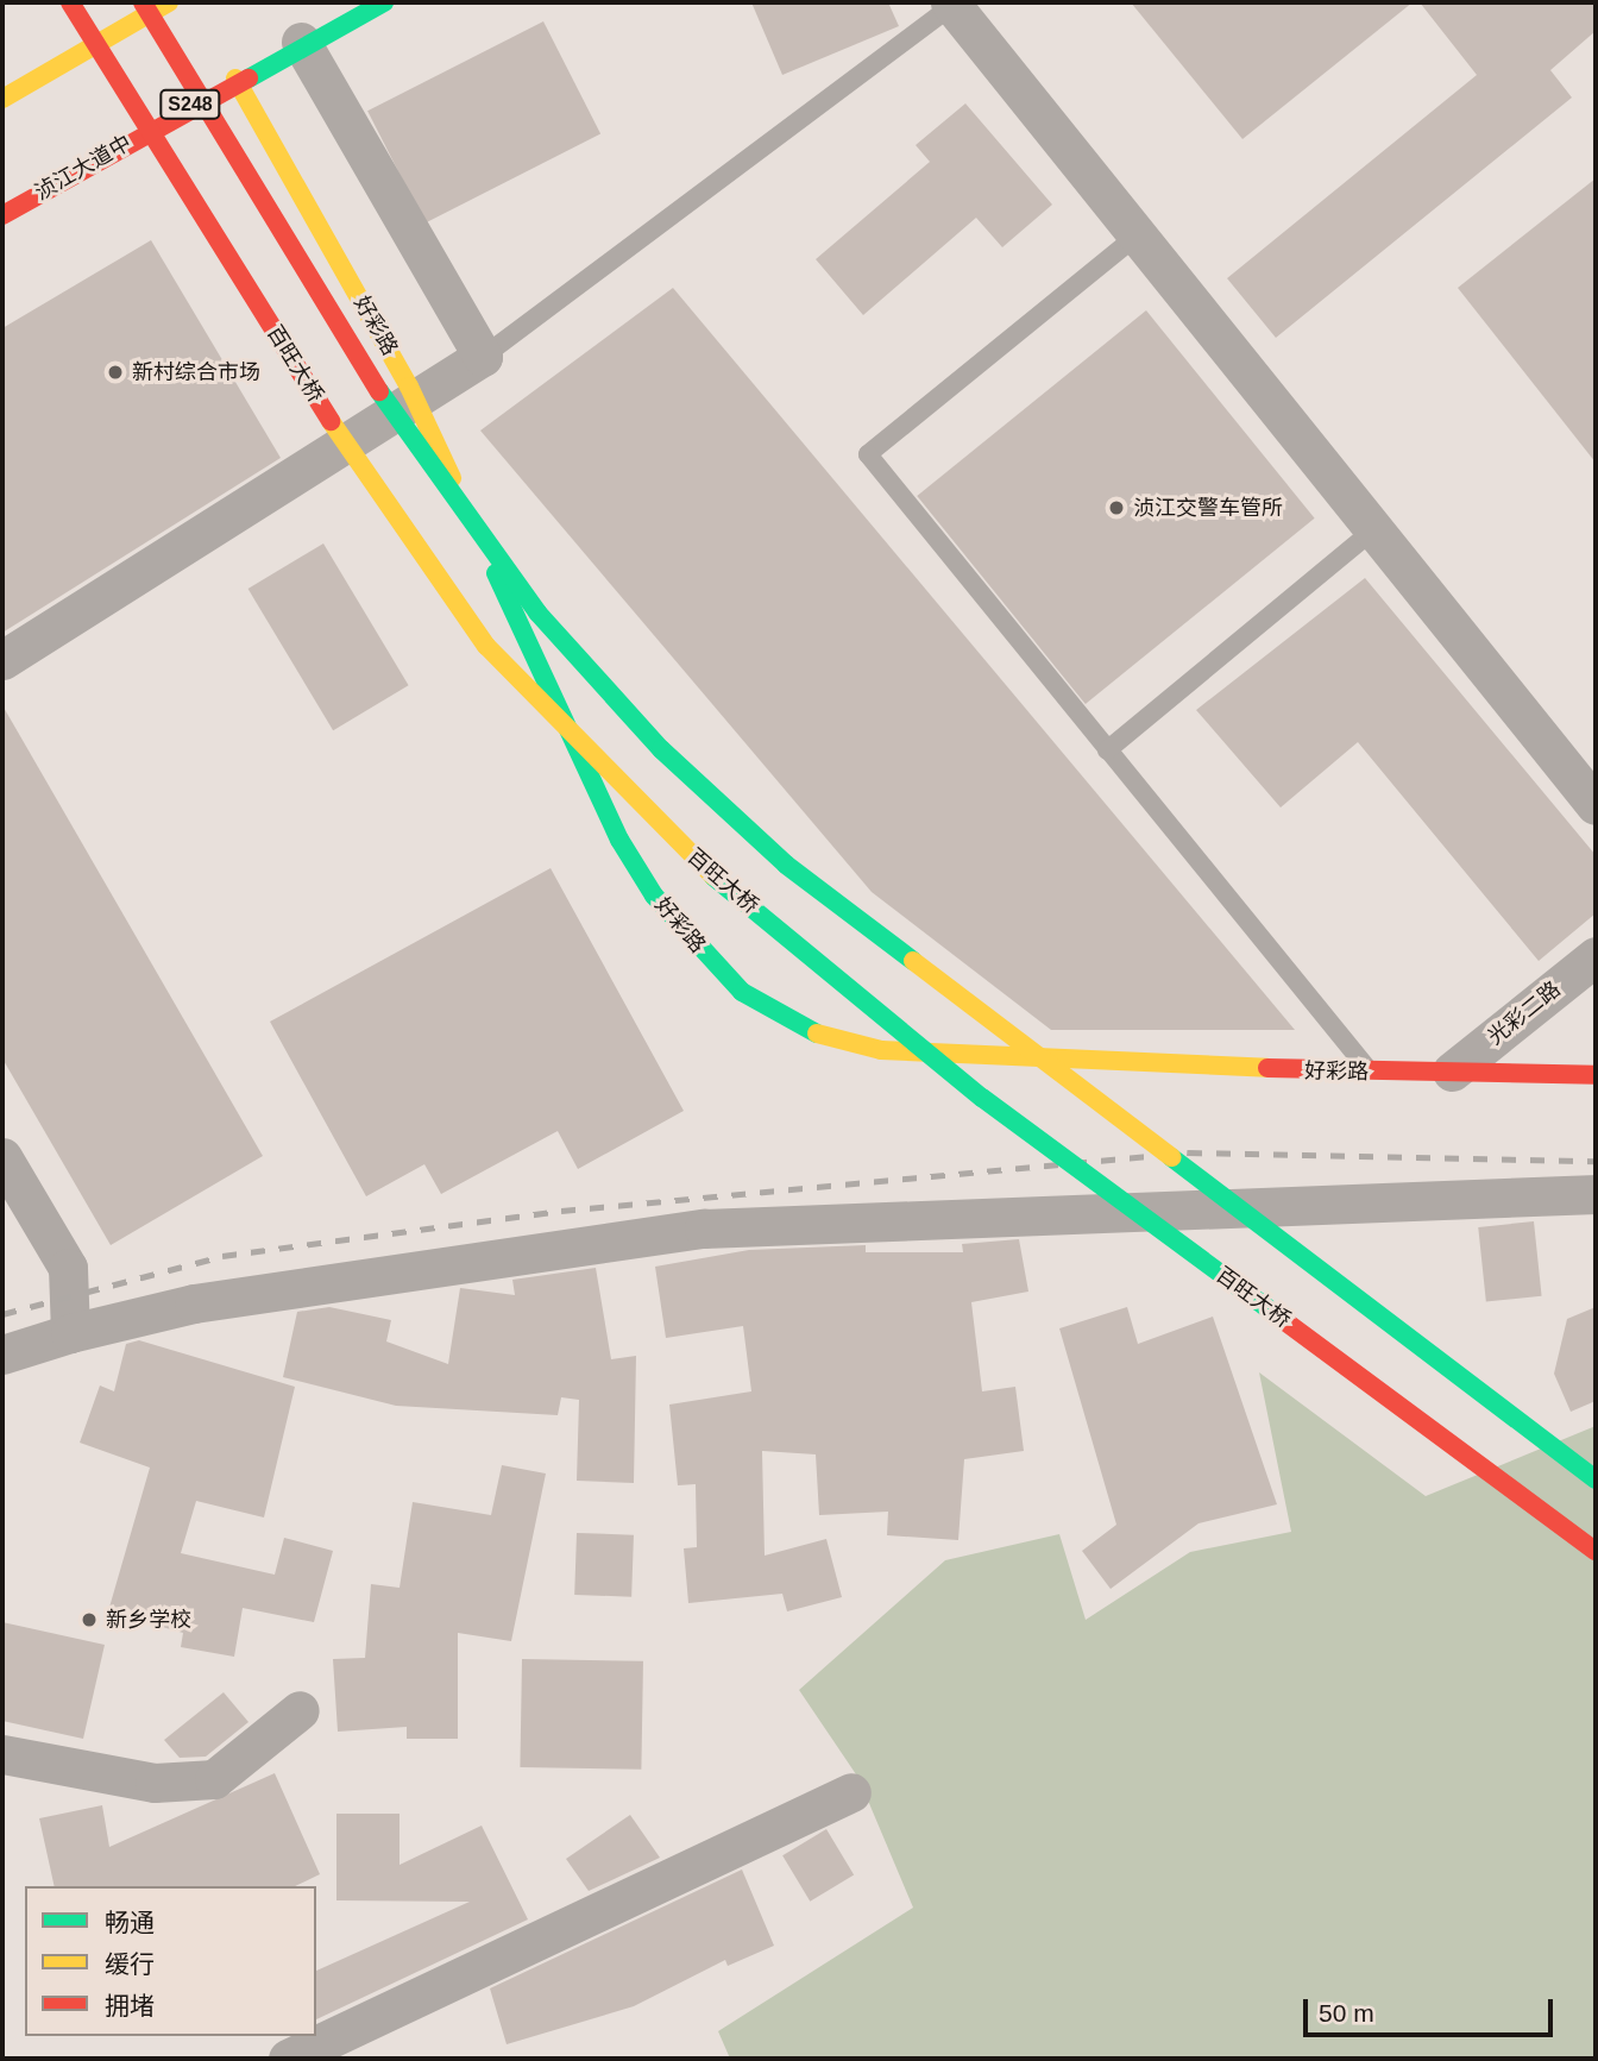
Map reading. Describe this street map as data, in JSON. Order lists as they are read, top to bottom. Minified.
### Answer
{"streets":{"main road":["S248","浈江大道中","好彩路","百旺大桥"],"street":["光彩二路"]},"crossings":[["浈江大道中","好彩路"],["好彩路","光彩二路"]],"places":["新村综合市场","浈江交警车管所","新乡学校"],"legend":["畅通","缓行","拥堵"],"scale_bar":"50 m"}
